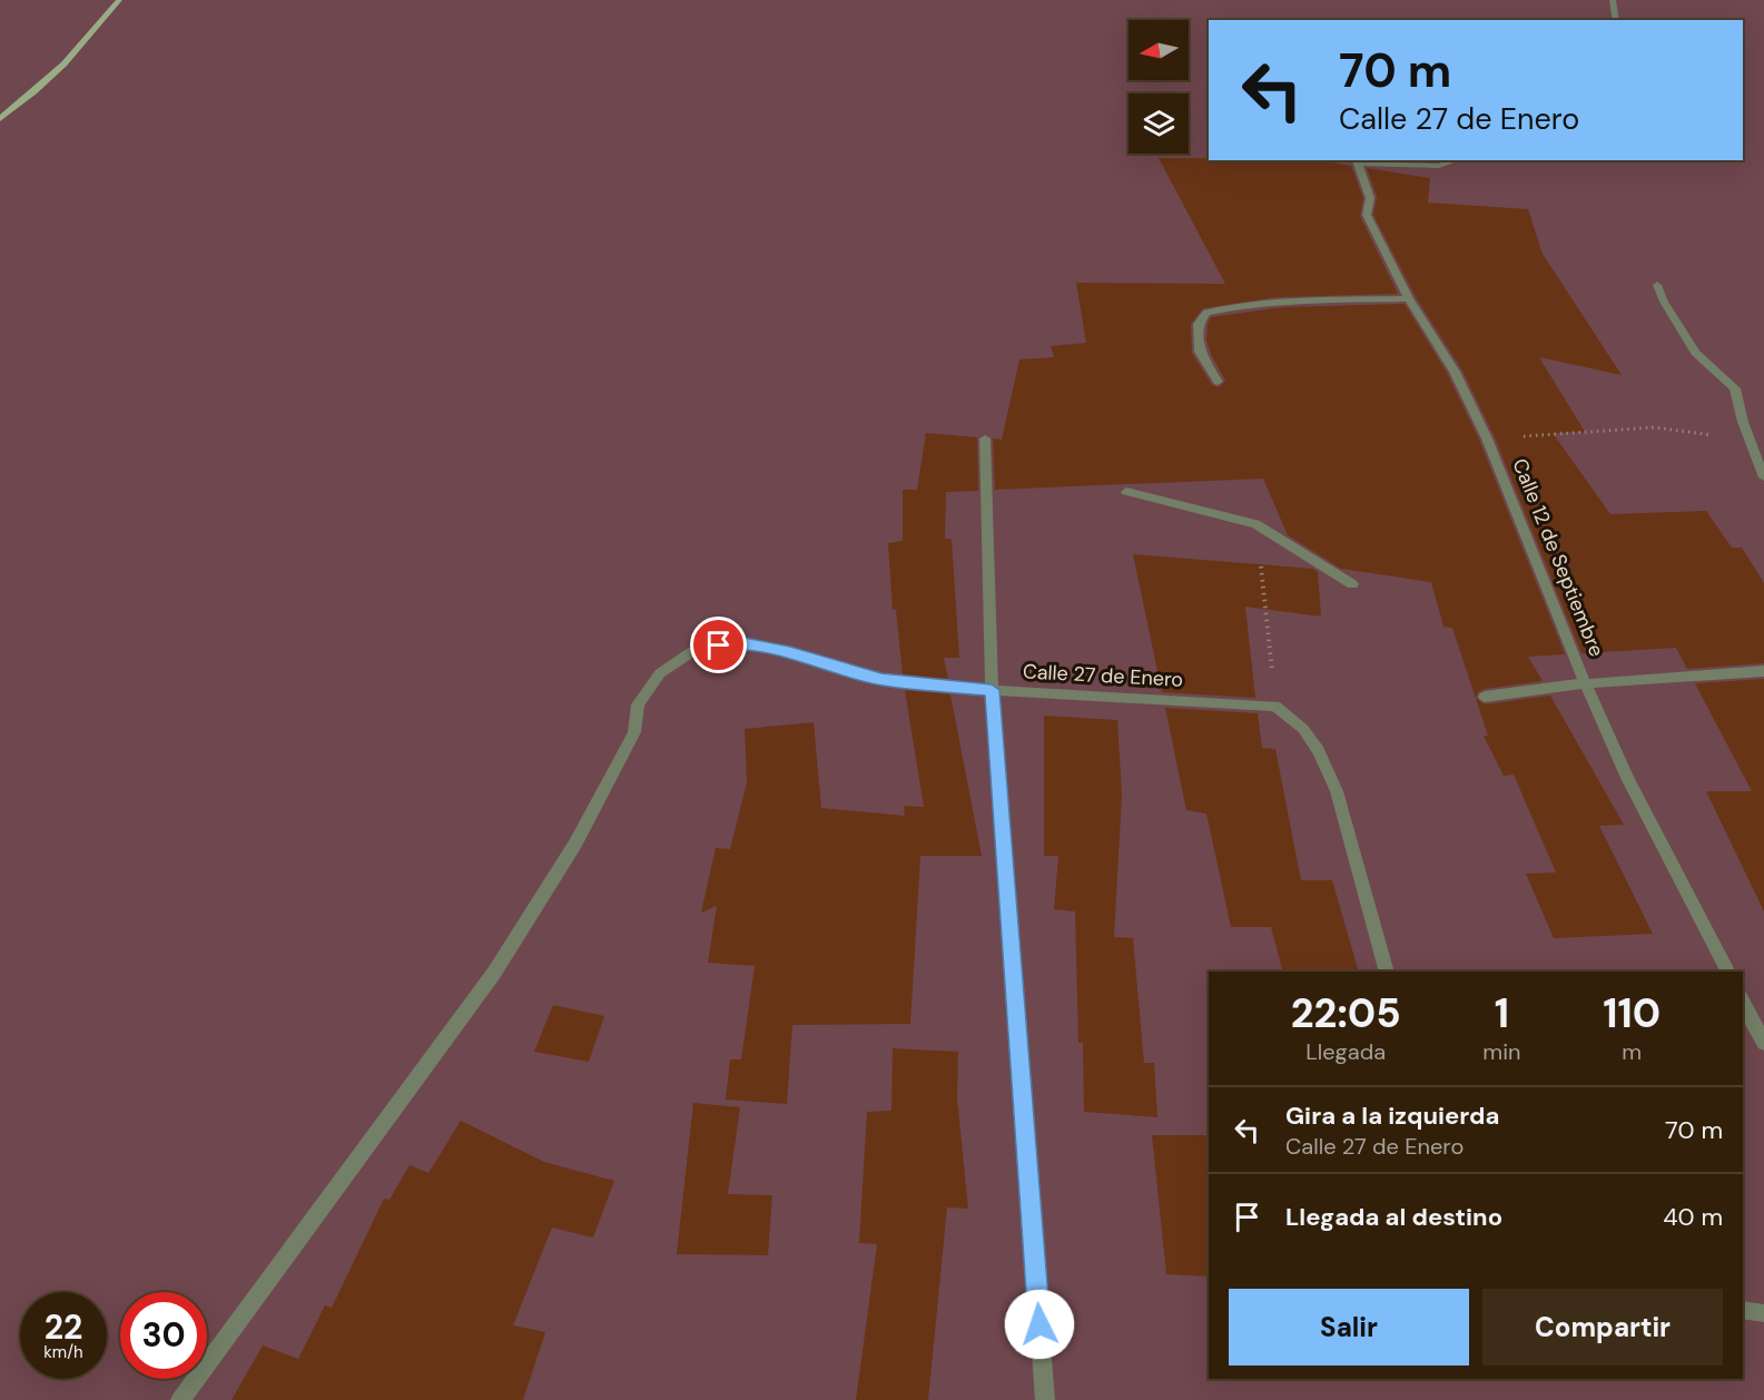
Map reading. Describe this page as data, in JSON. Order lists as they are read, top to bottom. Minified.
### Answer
{"streets":{"street":["Calle 12 de Septiembre","Calle 27 de Enero"]},"north":"left","page":{"turn":["70 m","Calle 27 de Enero"],"eta":["22:05","Llegada","1","min","110","m"],"list":[{"name":"Gira a la izquierda","note":"Calle 27 de Enero","value":"70 m"},{"name":"Llegada al destino","value":"40 m"}],"buttons":["Salir","Compartir"],"speed":"22 km/h","limit":"30"}}
